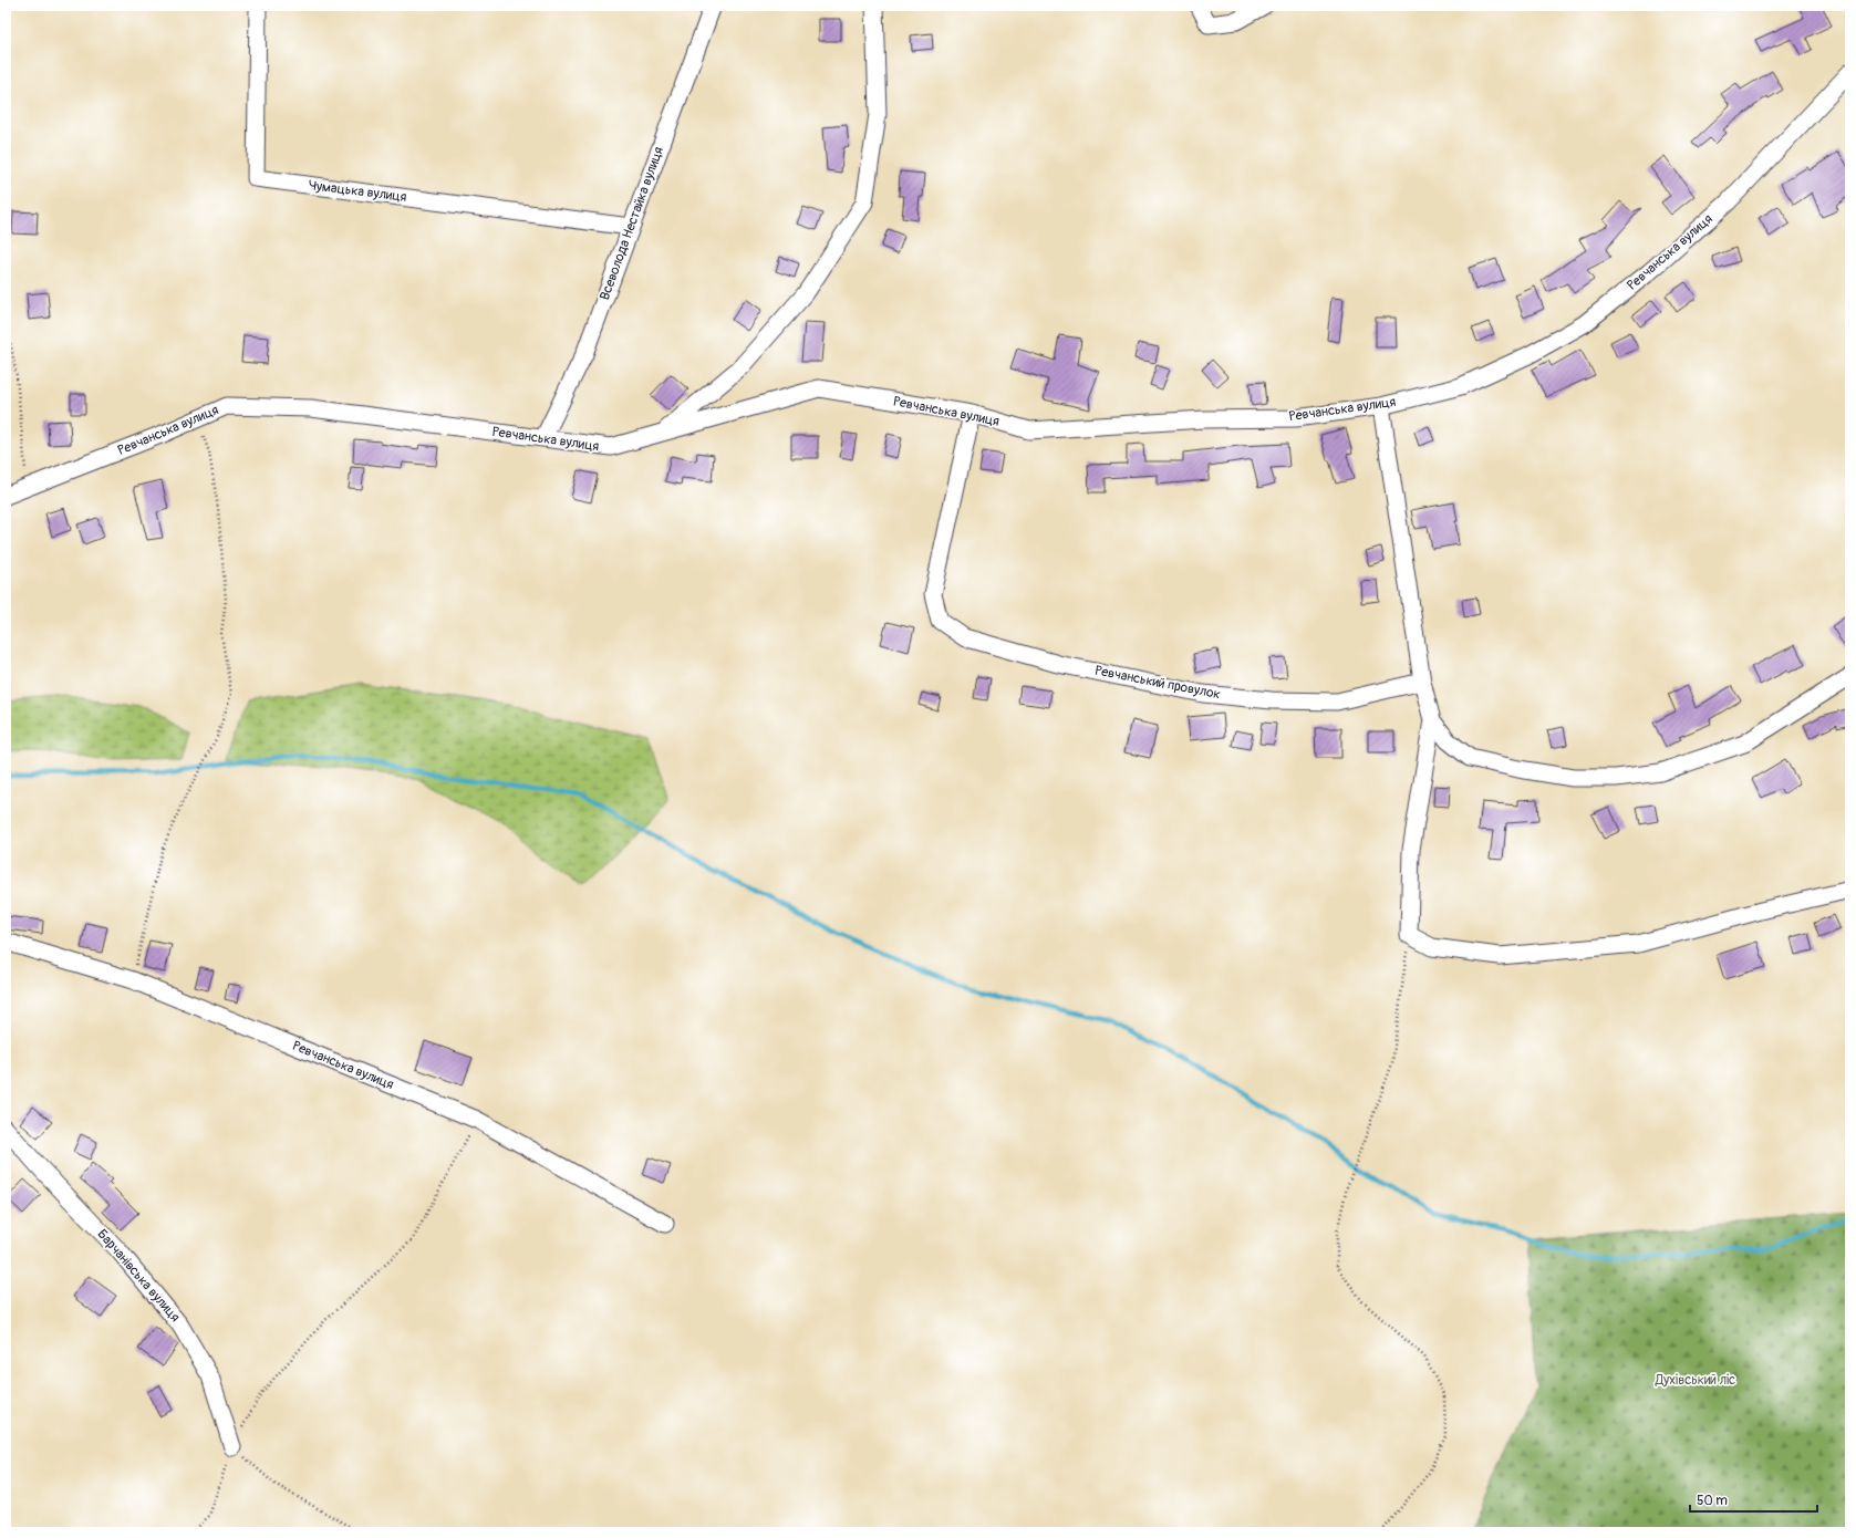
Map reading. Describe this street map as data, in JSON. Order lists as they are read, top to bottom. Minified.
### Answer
{"streets":{"street":["Чумацька вулиця","Всеволода Нестайка вулиця","Ревчанська вулиця","Ревчанський провулок","Барчанівська вулиця"]},"crossings":[["Чумацька вулиця","Всеволода Нестайка вулиця"],["Всеволода Нестайка вулиця","Ревчанська вулиця"],["Ревчанська вулиця","Ревчанський провулок"]],"parks":["Духівський ліс"],"scale_bar":"50 m"}
